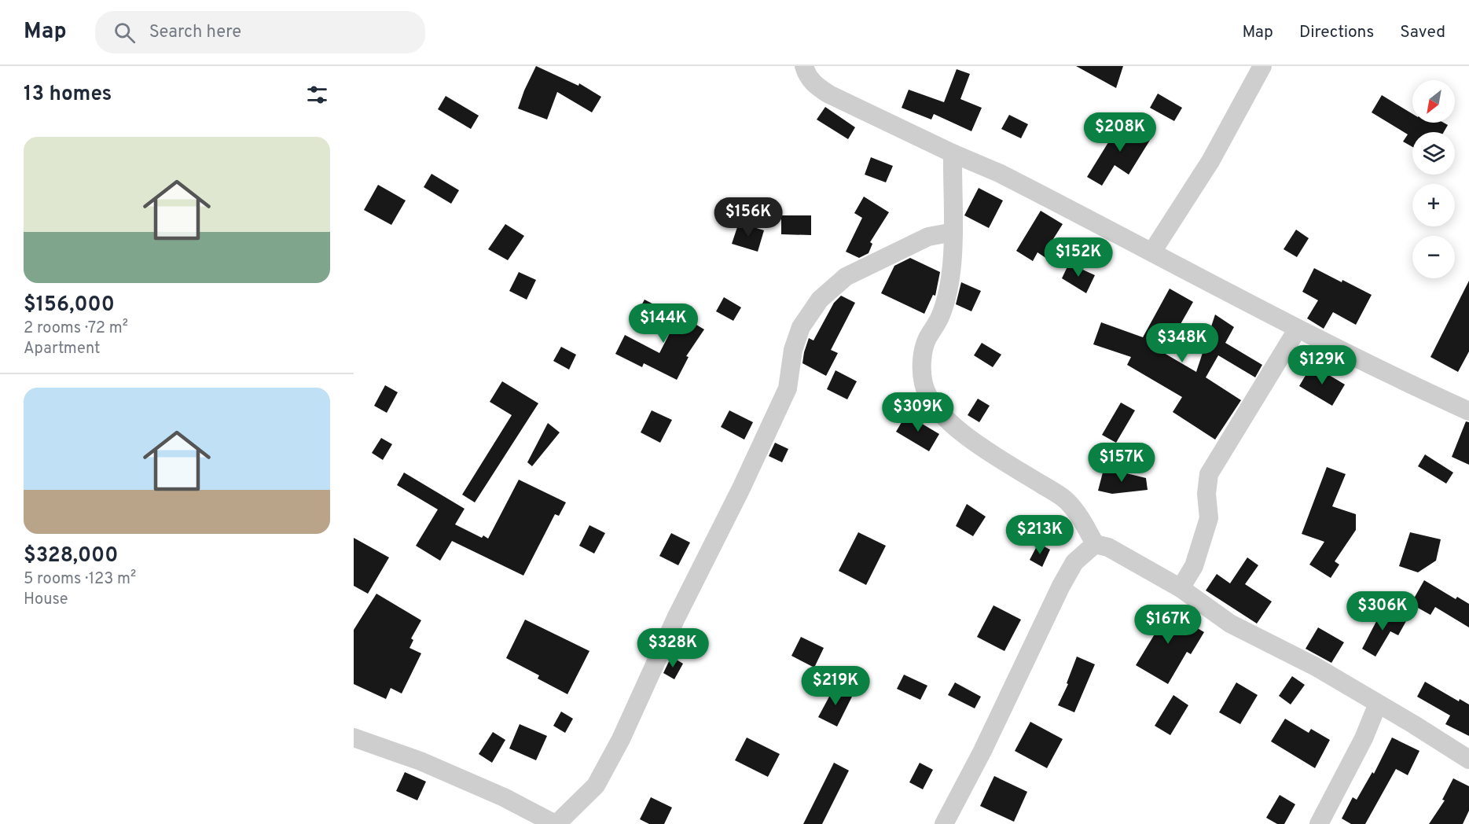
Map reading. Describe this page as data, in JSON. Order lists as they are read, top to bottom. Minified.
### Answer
{"north":"bottom left","page":{"header":"Map","search":"Search here","nav":["Map","Directions","Saved"],"heading":"13 homes","map_buttons":["+","−"],"price":["$208K","$156K","$152K","$144K","$348K","$129K","$309K","$157K","$213K","$306K","$167K","$328K","$219K"],"list":[{"name":"$156,000","note":"2 rooms · 72 m² · Apartment"},{"name":"$328,000","note":"5 rooms · 123 m² · House"}]}}
